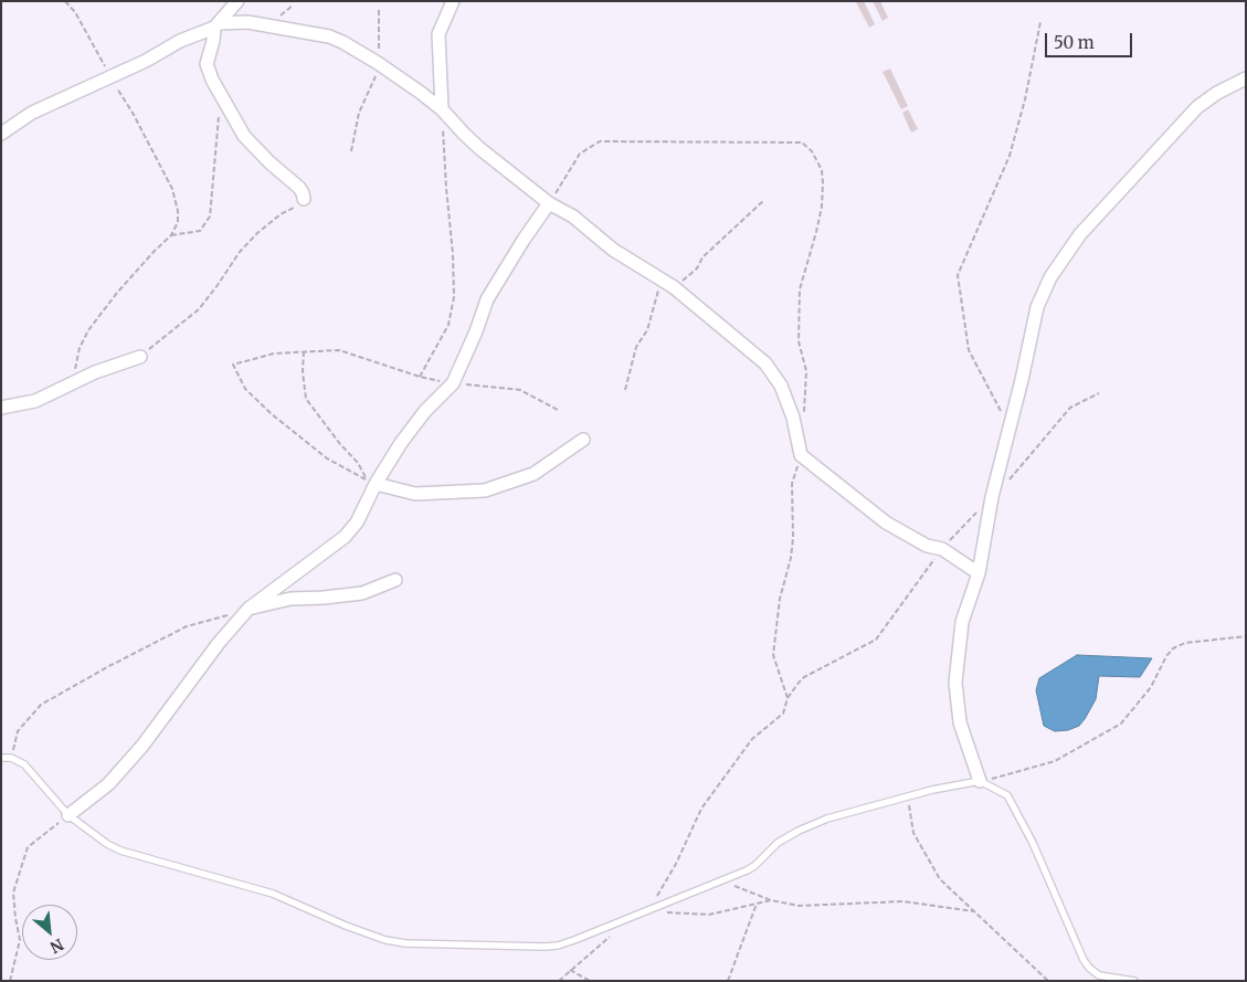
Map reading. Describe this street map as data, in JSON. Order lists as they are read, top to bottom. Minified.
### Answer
{"scale_bar":"50 m","north":"bottom right"}
